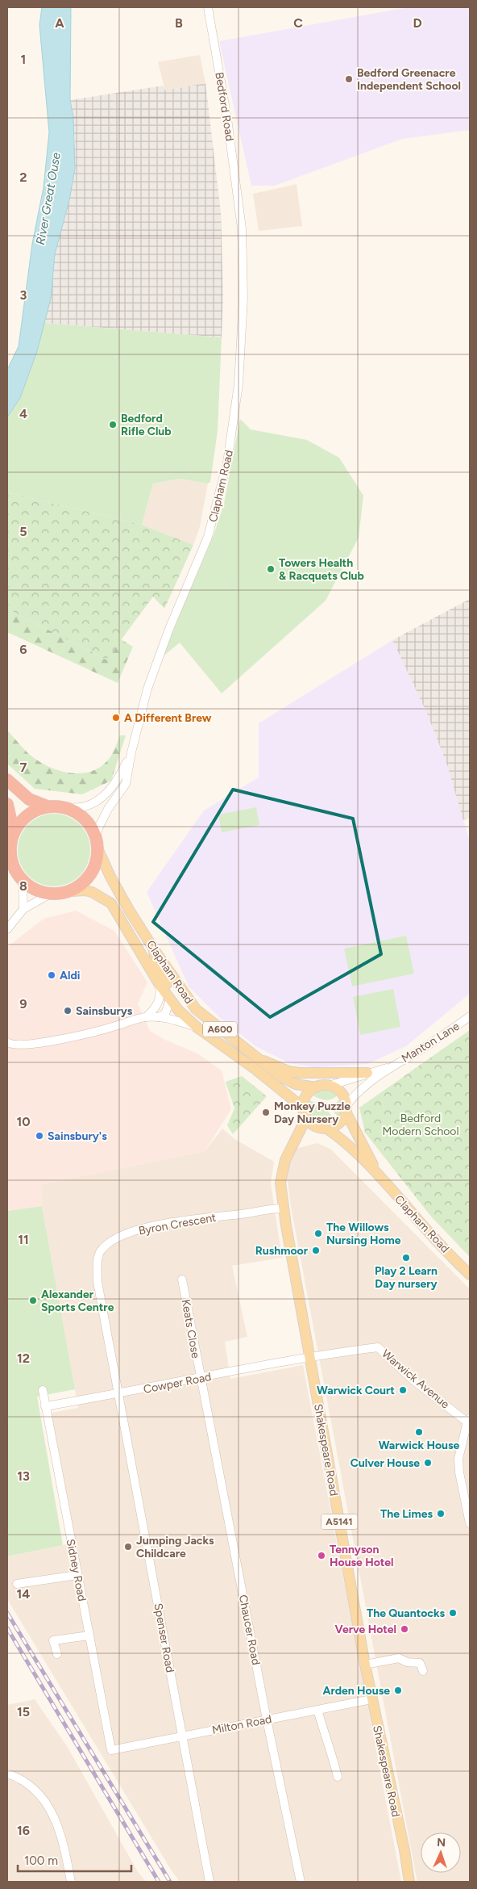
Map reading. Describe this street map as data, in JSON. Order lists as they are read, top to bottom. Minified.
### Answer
{"streets":{"main road":["Clapham Road","A600","Shakespeare Road","A5141"],"street":["Bedford Road","Manton Lane","Byron Crescent","Keats Close","Warwick Avenue","Cowper Road","Sidney Road","Chaucer Road","Spenser Road","Milton Road"]},"crossings":[["Bedford Road","Clapham Road"],["Clapham Road","A600"],["Clapham Road","Manton Lane"],["Clapham Road","Shakespeare Road"],["A600","Manton Lane"],["A600","Shakespeare Road"],["Manton Lane","Shakespeare Road"],["Byron Crescent","Cowper Road"],["Byron Crescent","Shakespeare Road"],["Byron Crescent","Spenser Road"],["Keats Close","Cowper Road"],["Keats Close","Chaucer Road"],["Warwick Avenue","Cowper Road"],["Warwick Avenue","Shakespeare Road"],["Cowper Road","Shakespeare Road"],["Cowper Road","Sidney Road"],["Cowper Road","Chaucer Road"],["Cowper Road","Spenser Road"],["Shakespeare Road","Milton Road"],["Sidney Road","Milton Road"],["Chaucer Road","Milton Road"],["Spenser Road","Milton Road"]],"water":["River Great Ouse"],"parks":["Bedford Modern School"],"places":["Bedford Greenacre Independent School","Bedford Rifle Club","Towers Health & Racquets Club","A Different Brew","Aldi","Sainsburys","Monkey Puzzle Day Nursery","Sainsbury's","The Willows Nursing Home","Rushmoor","Play 2 Learn Day nursery","Alexander Sports Centre","Warwick Court","Warwick House","Culver House","The Limes","Jumping Jacks Childcare","Tennyson House Hotel","The Quantocks","Verve Hotel","Arden House"],"scale_bar":"100 m","north":"top","grid":{"columns":["A","B","C","D"],"rows":["1","2","3","4","5","6","7","8","9","10","11","12","13","14","15","16"]}}
